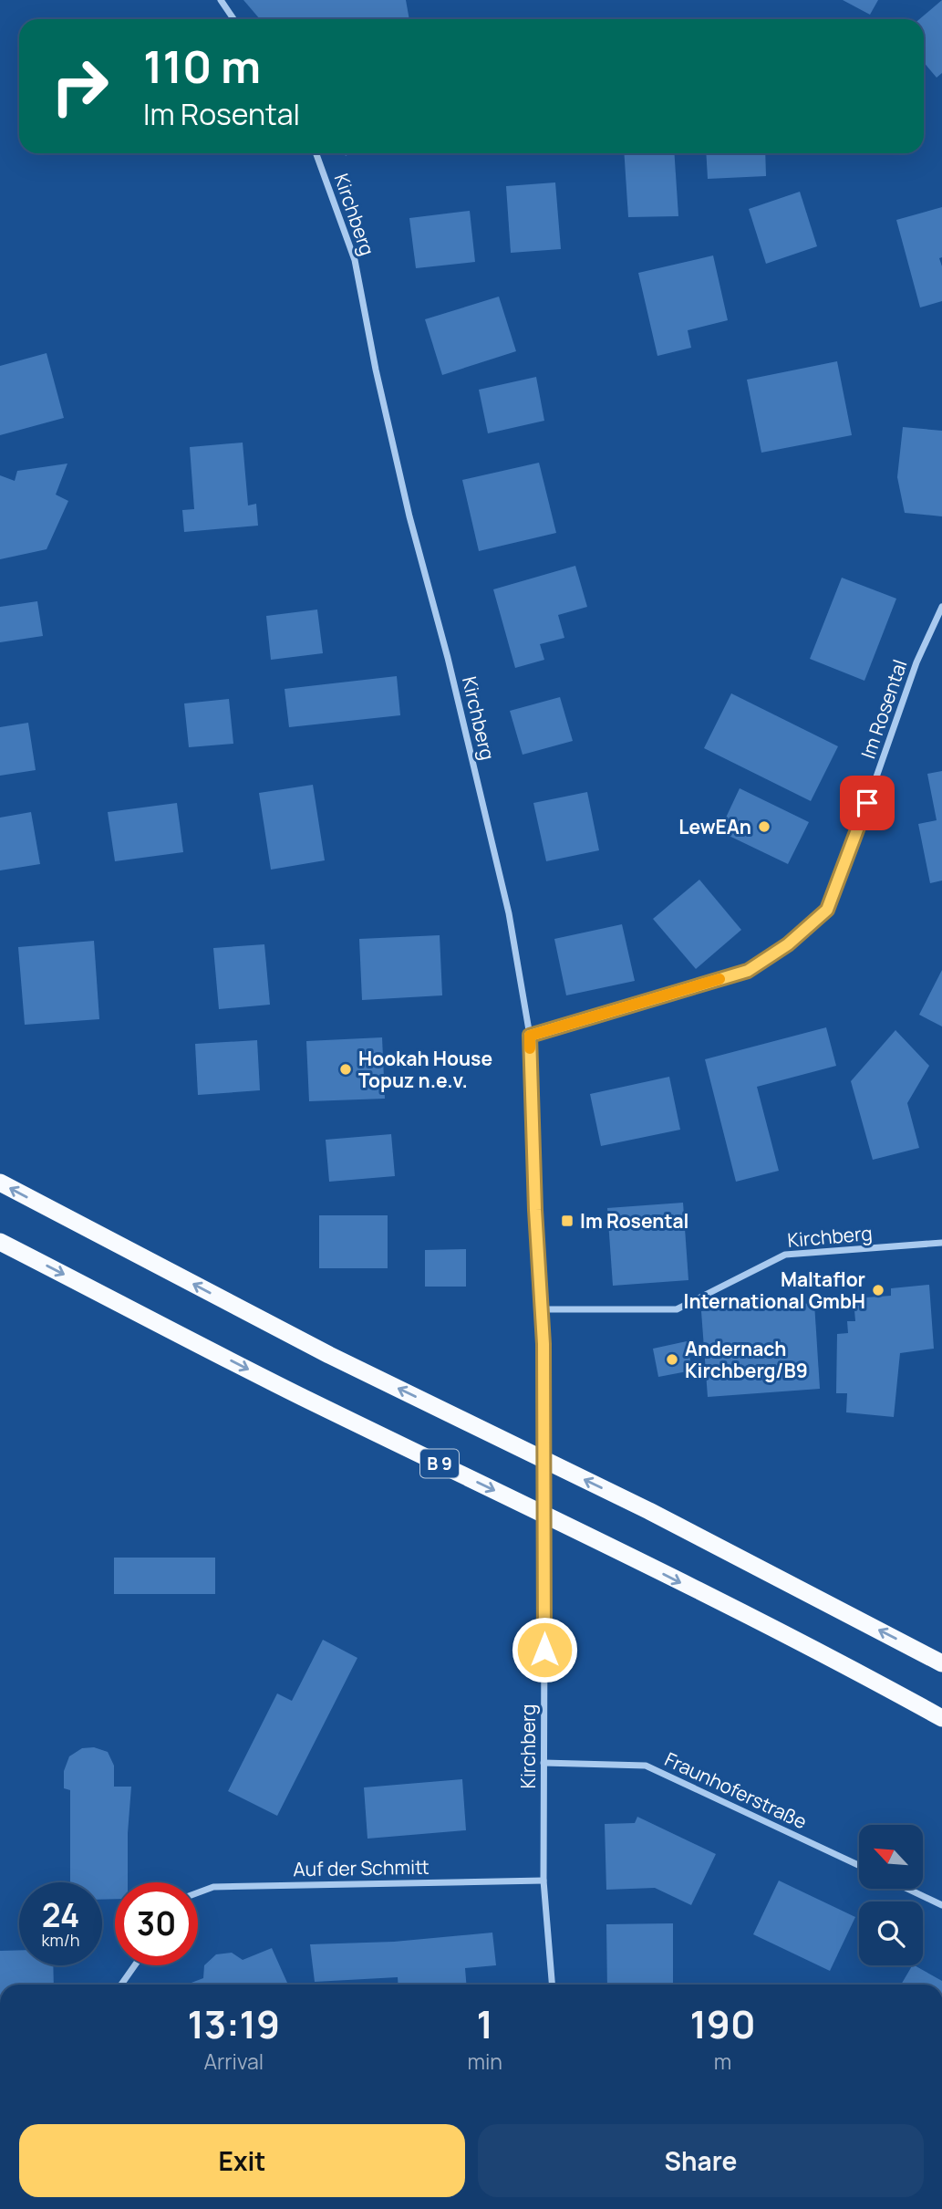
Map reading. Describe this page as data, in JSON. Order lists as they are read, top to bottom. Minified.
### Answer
{"streets":{"highway":["B 9"],"street":["Kirchberg","Im Rosental","Fraunhoferstraße","Auf der Schmitt"]},"crossings":[["Kirchberg","Im Rosental"],["Kirchberg","Fraunhoferstraße"],["Kirchberg","Auf der Schmitt"]],"places":{"other":["LewEAn","Hookah House Topuz n.e.v.","Maltaflor International GmbH","Andernach Kirchberg/B9"],"transit":["Im Rosental"]},"north":"top left","page":{"turn":["110 m","Im Rosental"],"speed":"24 km/h","limit":"30","eta":["13:19","Arrival","1","min","190","m"],"buttons":["Exit","Share"]}}
